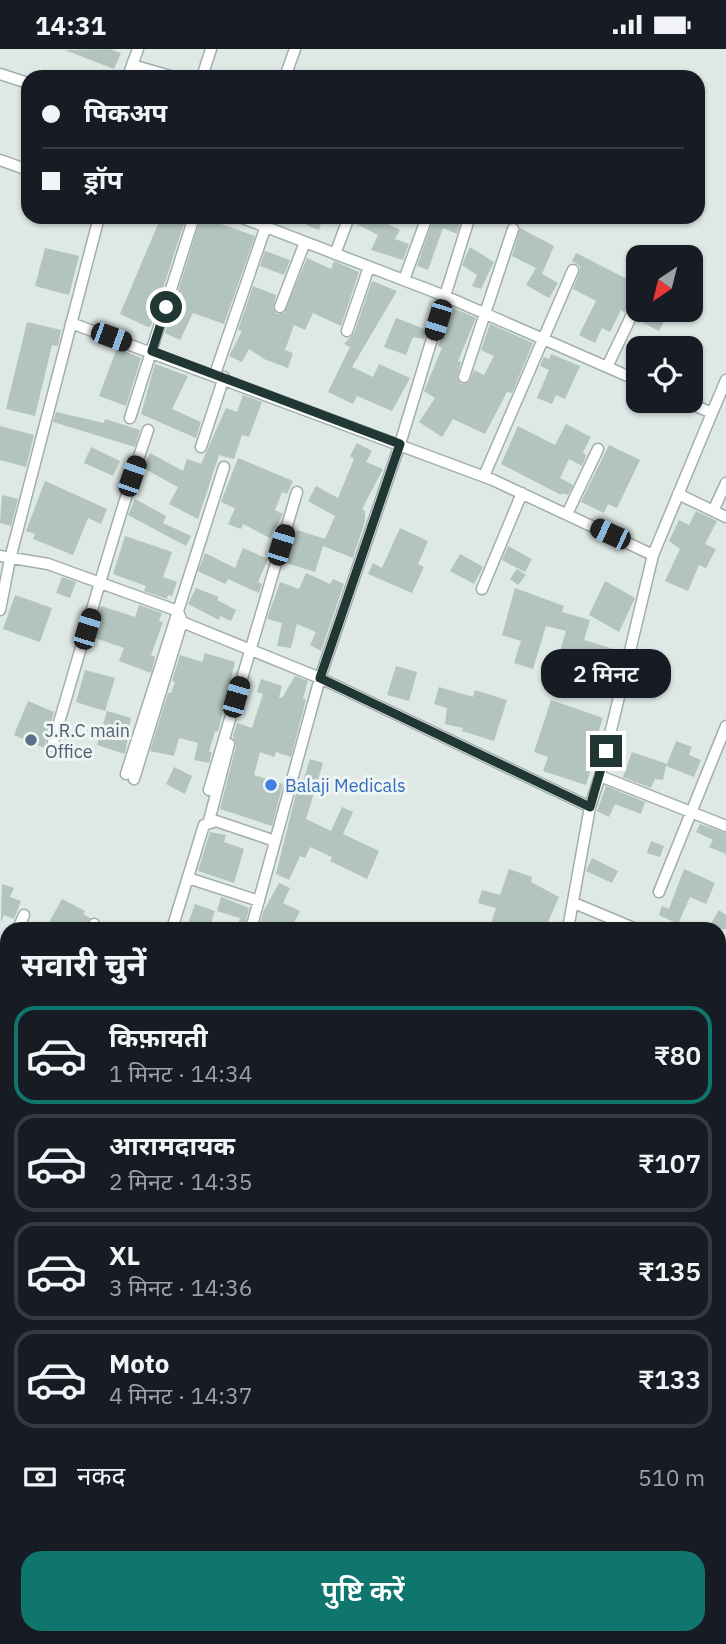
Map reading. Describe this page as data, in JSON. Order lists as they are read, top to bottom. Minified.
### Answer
{"places":["J.R.C main Office","Balaji Medicals"],"north":"bottom left","page":{"status":"14:31","banner":["पिकअप","ड्रॉप"],"bubble":"2 मिनट","heading":"सवारी चुनें","list":[{"name":"किफ़ायती","note":"1 मिनट · 14:34","value":"₹80"},{"name":"आरामदायक","note":"2 मिनट · 14:35","value":"₹107"},{"name":"XL","note":"3 मिनट · 14:36","value":"₹135"},{"name":"Moto","note":"4 मिनट · 14:37","value":"₹133"}],"pay":["नकद","510 m"],"buttons":"पुष्टि करें"}}
